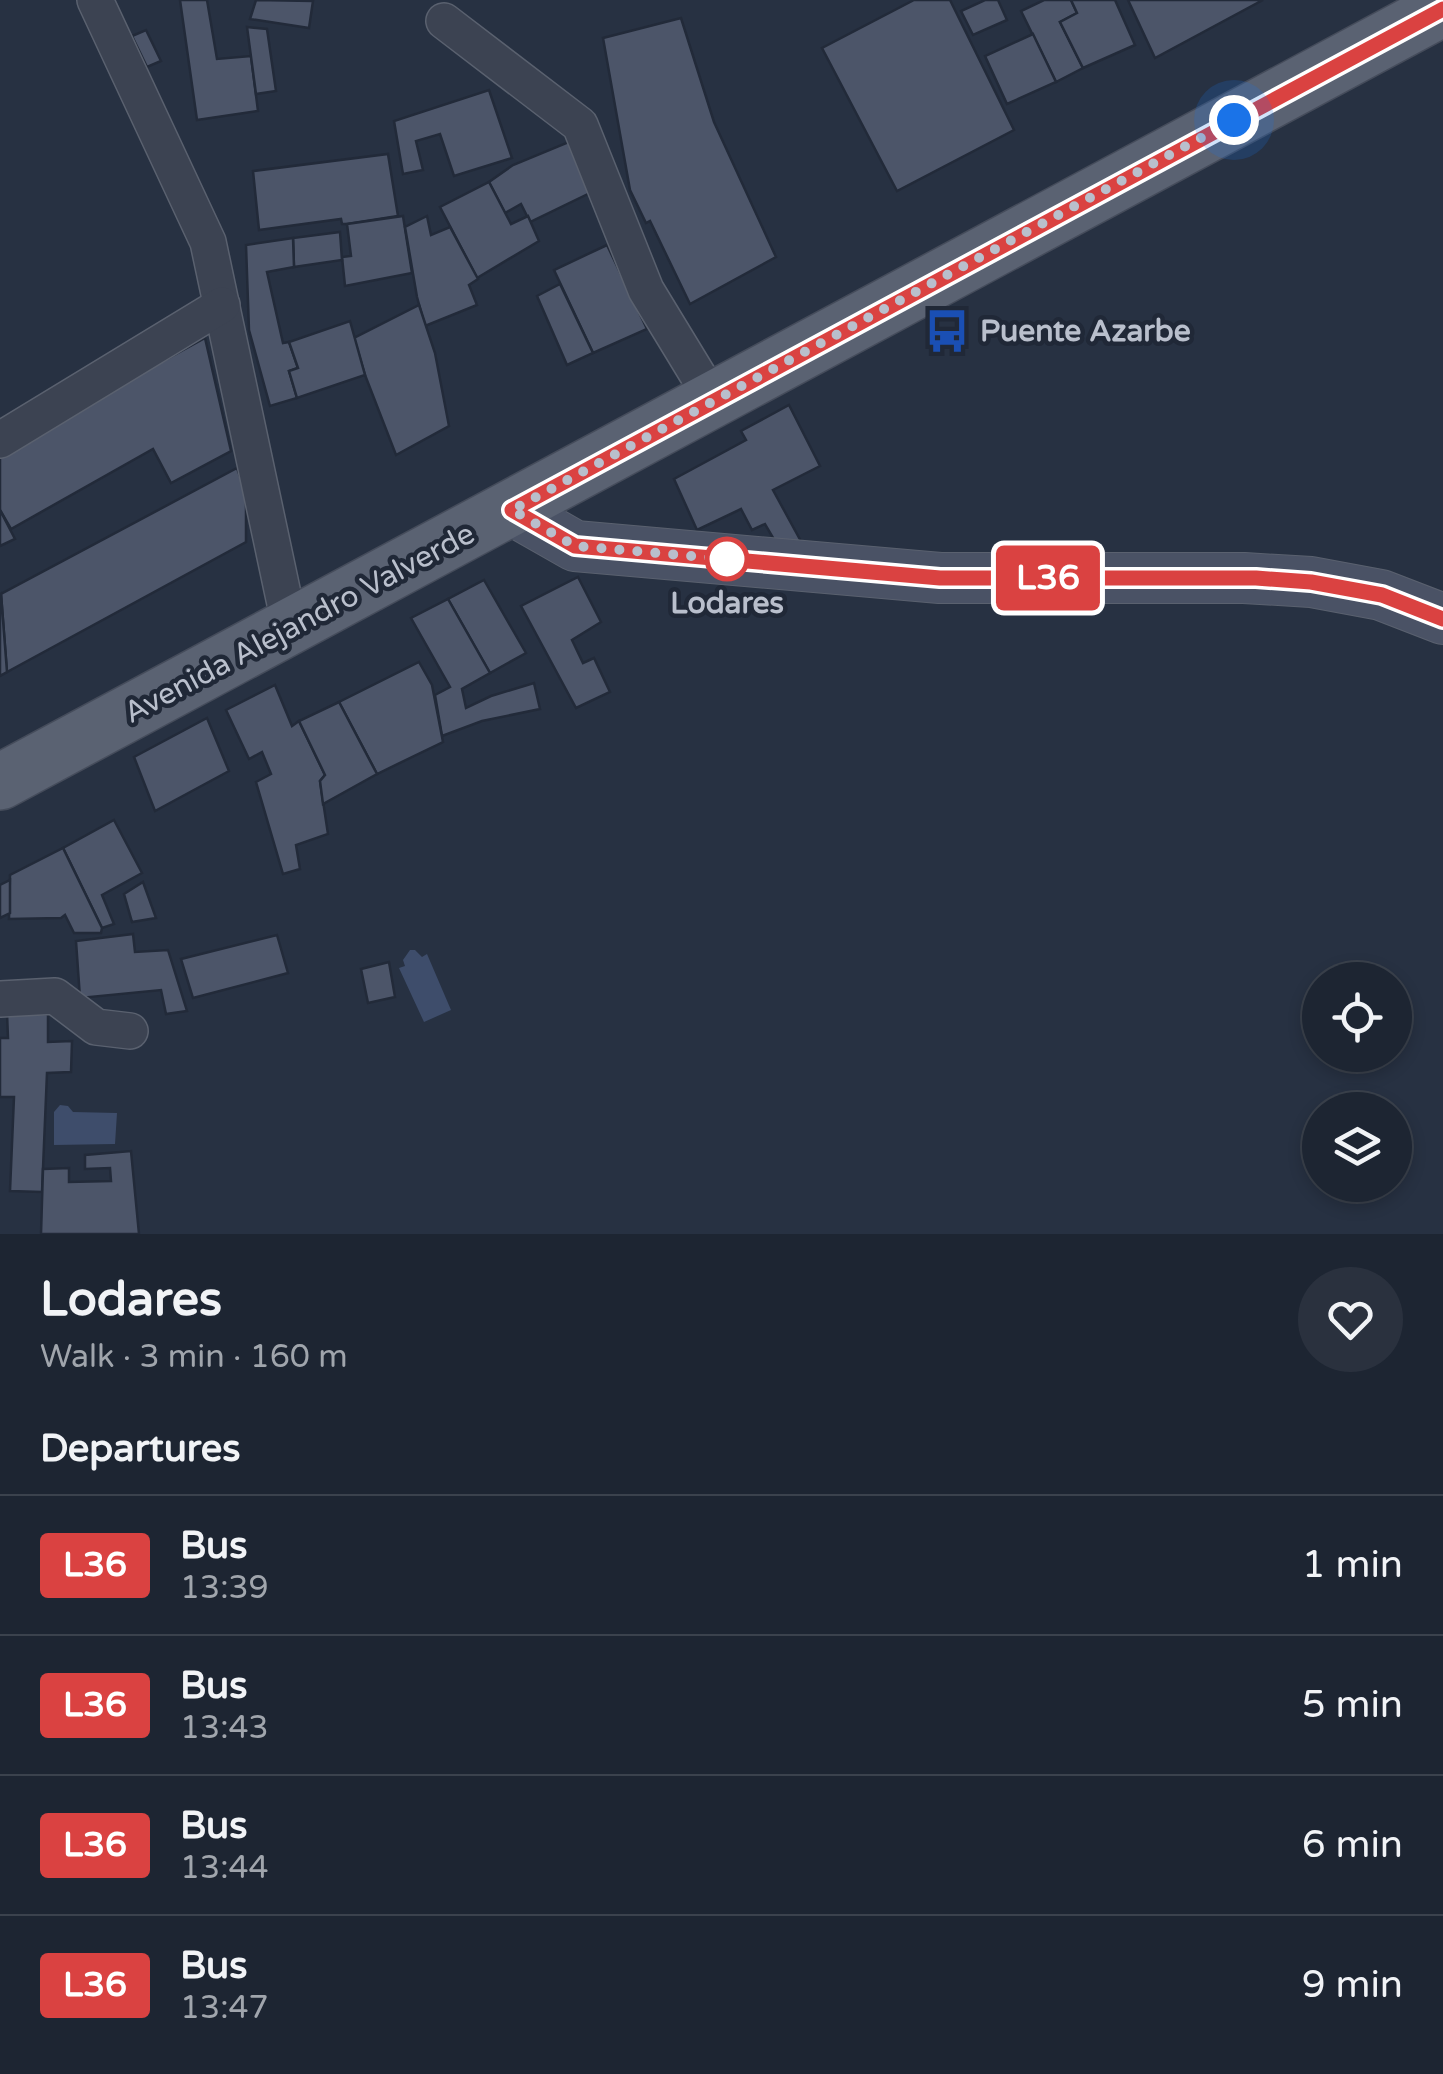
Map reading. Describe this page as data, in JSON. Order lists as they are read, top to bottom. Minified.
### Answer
{"streets":{"main road":["Avenida Alejandro Valverde"]},"places":{"bus stop":["Puente Azarbe"],"other":["Lodares"]},"lines":["bus line L36"],"page":{"on_map":"L36","heading":[["Lodares","Walk · 3 min · 160 m"],"Departures"],"list":[{"mark":"L36","name":"Bus","note":"13:39","value":"1 min"},{"mark":"L36","name":"Bus","note":"13:43","value":"5 min"},{"mark":"L36","name":"Bus","note":"13:44","value":"6 min"},{"mark":"L36","name":"Bus","note":"13:47","value":"9 min"}]}}
